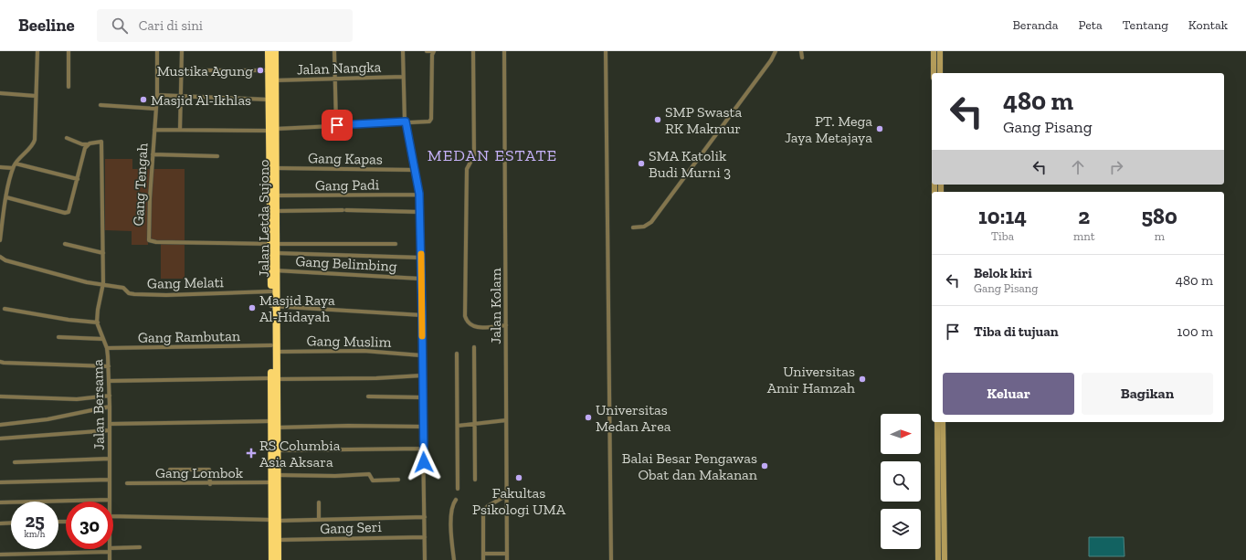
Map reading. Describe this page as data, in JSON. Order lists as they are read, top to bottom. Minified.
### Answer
{"streets":{"highway":["Jalan Letda Sujono"],"street":["Jalan Nangka","Gang Kapas","Gang Tengah","Gang Padi","Gang Belimbing","Gang Melati","Jalan Kolam","Gang Rambutan","Gang Muslim","Jalan Bersama","Gang Lombok","Gang Seri"]},"crossings":[["Jalan Nangka","Jalan Letda Sujono"],["Gang Kapas","Jalan Letda Sujono"],["Gang Tengah","Jalan Letda Sujono"],["Gang Padi","Jalan Letda Sujono"],["Jalan Letda Sujono","Gang Belimbing"],["Jalan Letda Sujono","Gang Melati"],["Jalan Letda Sujono","Gang Rambutan"],["Jalan Letda Sujono","Gang Muslim"],["Jalan Letda Sujono","Gang Lombok"],["Jalan Letda Sujono","Gang Seri"],["Gang Melati","Jalan Bersama"],["Gang Rambutan","Jalan Bersama"]],"districts":["MEDAN ESTATE"],"places":{"other":["Mustika Agung","Masjid Al-Ikhlas","SMP Swasta RK Makmur","PT. Mega Jaya Metajaya","SMA Katolik Budi Murni 3","Masjid Raya Al-Hidayah","Universitas Amir Hamzah","Universitas Medan Area","Balai Besar Pengawas Obat dan Makanan","Fakultas Psikologi UMA"],"health":["RS Columbia Asia Aksara"]},"north":"right","page":{"header":"Beeline","search":"Cari di sini","nav":["Beranda","Peta","Tentang","Kontak"],"turn":["480 m","Gang Pisang"],"eta":["10:14","Tiba","2","mnt","580","m"],"list":[{"name":"Belok kiri","note":"Gang Pisang","value":"480 m"},{"name":"Tiba di tujuan","value":"100 m"}],"buttons":["Keluar","Bagikan"],"speed":"25 km/h","limit":"30"}}
